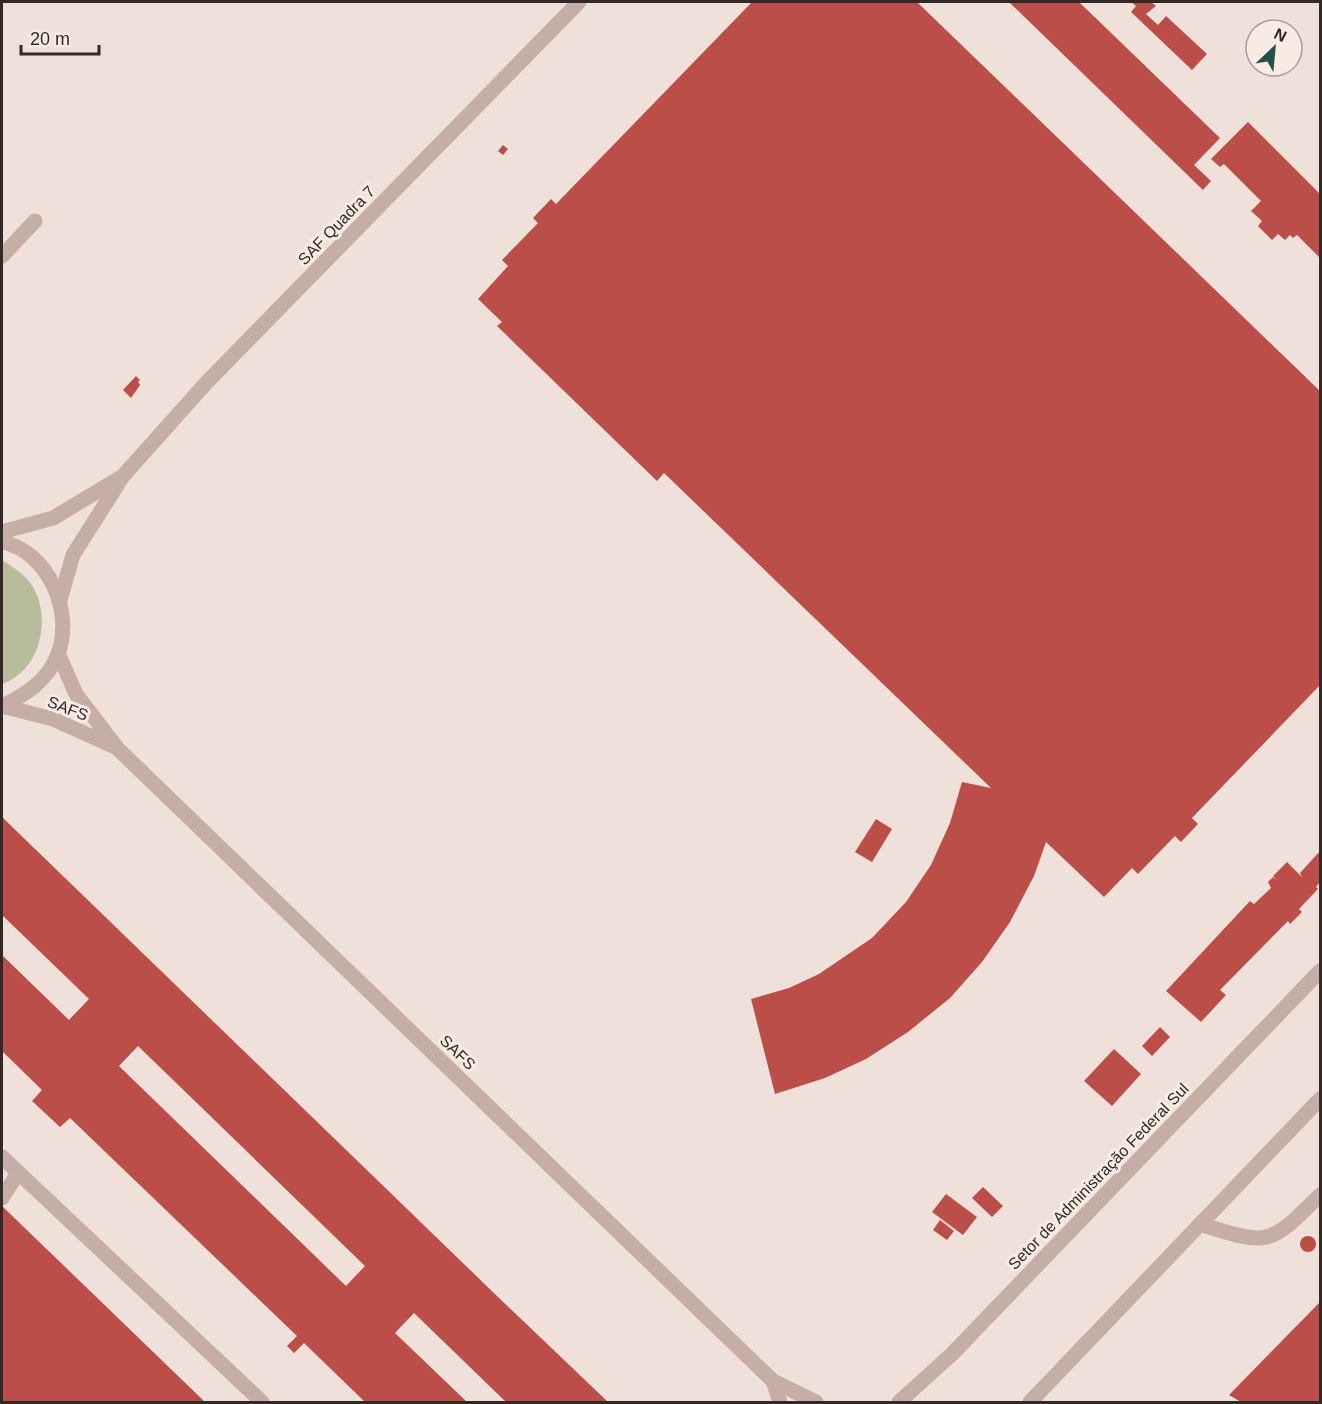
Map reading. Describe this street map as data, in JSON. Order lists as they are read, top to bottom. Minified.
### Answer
{"streets":{"street":["SAF Quadra 7","SAFS","Setor de Administração Federal Sul"]},"scale_bar":"20 m","north":"top right"}
